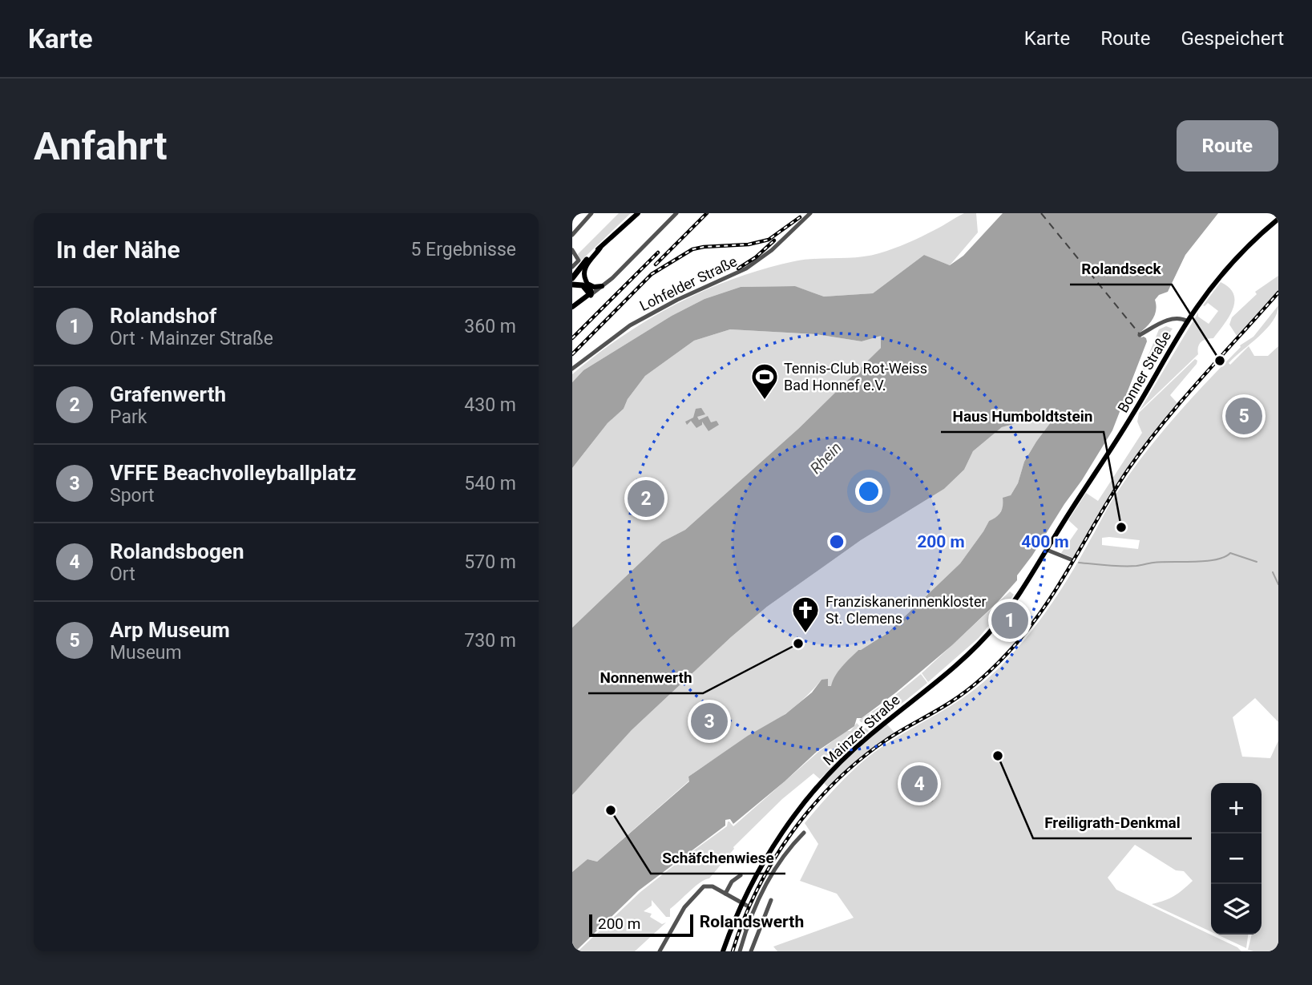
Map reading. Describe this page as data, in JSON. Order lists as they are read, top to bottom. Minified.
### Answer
{"streets":{"main road":["Bonner Straße","Mainzer Straße"],"street":["Lohfelder Straße"]},"crossings":[["Bonner Straße","Mainzer Straße"]],"districts":["Rolandswerth"],"water":["Rhein"],"places":{"other":["Rolandseck","Haus Humboldtstein","Nonnenwerth","Freiligrath-Denkmal","Schäfchenwiese"],"sports":["Tennis-Club Rot-Weiss Bad Honnef e.V."],"church":["Franziskanerinnenkloster St. Clemens"]},"scale_bar":"200 m","page":{"header":"Karte","nav":["Karte","Route","Gespeichert"],"buttons":"Route","title":"Anfahrt","heading":["In der Nähe","5 Ergebnisse"],"list":[{"mark":"1","name":"Rolandshof","note":"Ort · Mainzer Straße","value":"360 m"},{"mark":"2","name":"Grafenwerth","note":"Park","value":"430 m"},{"mark":"3","name":"VFFE Beachvolleyballplatz","note":"Sport","value":"540 m"},{"mark":"4","name":"Rolandsbogen","note":"Ort","value":"570 m"},{"mark":"5","name":"Arp Museum","note":"Museum","value":"730 m"}],"pins":["5","2","1","3","4"],"map_buttons":["+","−"],"scale":"200 m"},"rings":["200 m","400 m"]}
